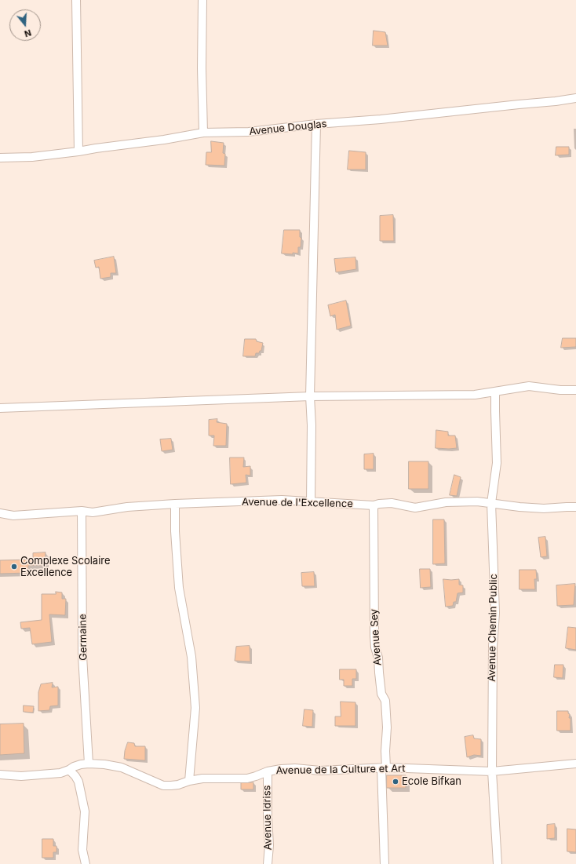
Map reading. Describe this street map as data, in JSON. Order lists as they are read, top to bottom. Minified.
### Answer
{"streets":{"street":["Avenue Douglas","Avenue de l'Excellence","Avenue Chemin Public","Germaine","Avenue Sey","Avenue de la Culture et Art","Avenue Idriss"]},"crossings":[["Avenue de l'Excellence","Avenue Chemin Public"],["Avenue de l'Excellence","Germaine"],["Avenue de l'Excellence","Avenue Sey"],["Avenue Chemin Public","Avenue de la Culture et Art"],["Germaine","Avenue de la Culture et Art"],["Avenue Sey","Avenue de la Culture et Art"],["Avenue de la Culture et Art","Avenue Idriss"]],"places":["Complexe Scolaire Excellence","Ecole Bifkan"],"north":"bottom"}
